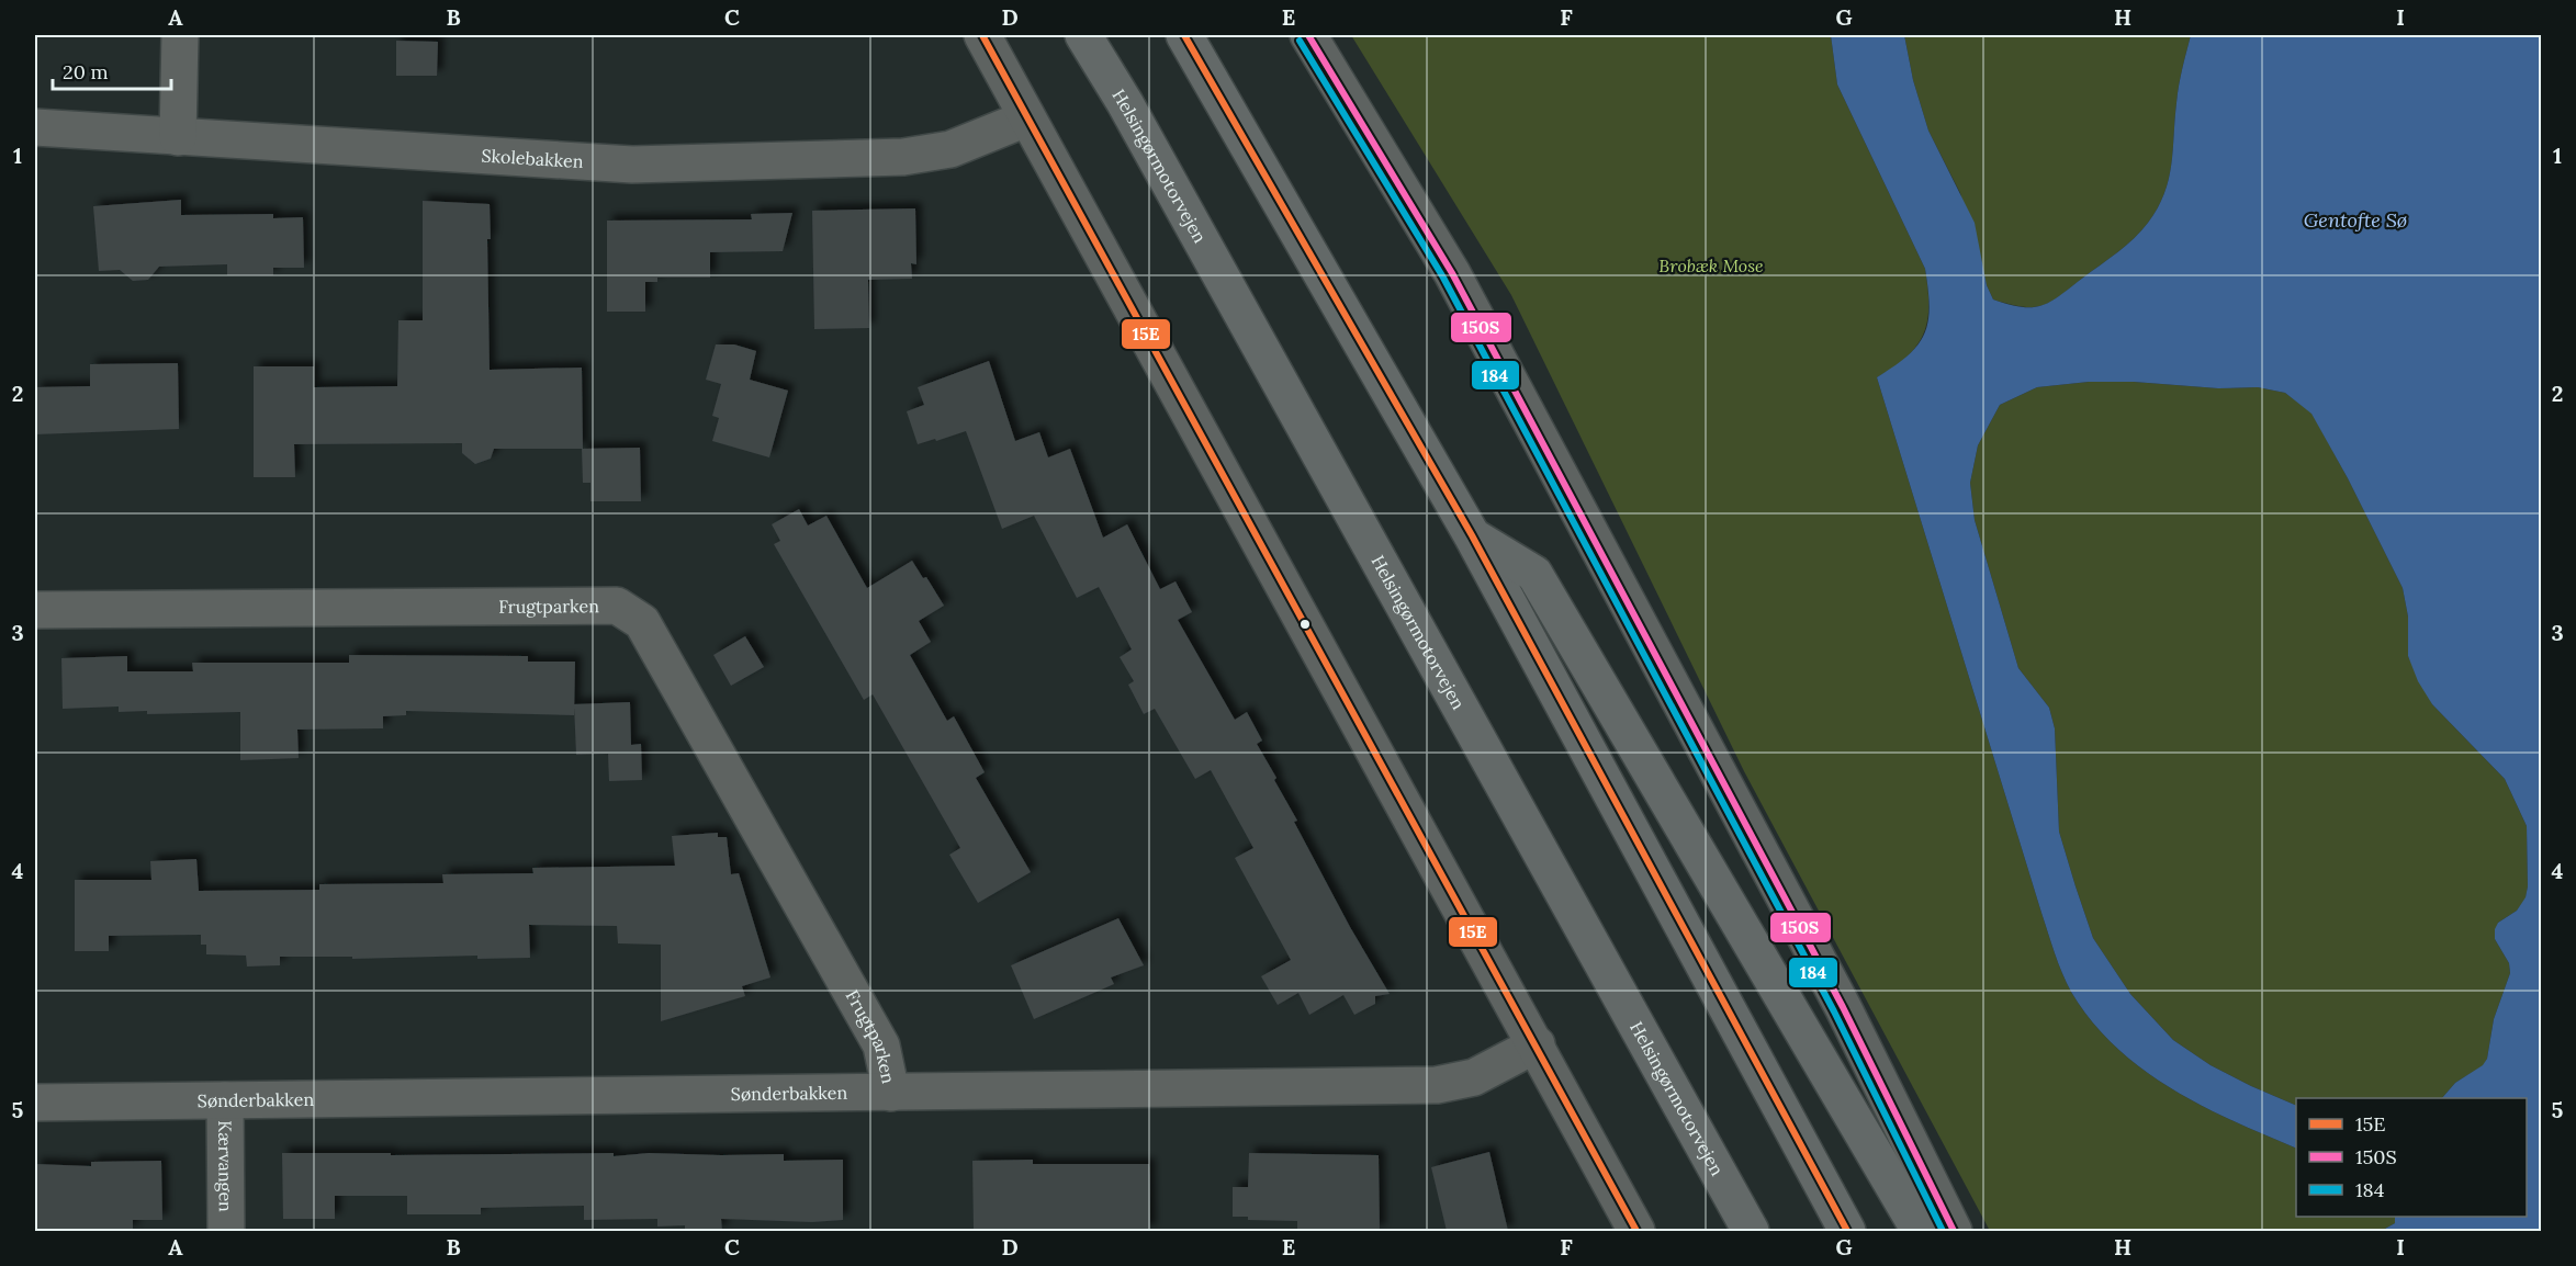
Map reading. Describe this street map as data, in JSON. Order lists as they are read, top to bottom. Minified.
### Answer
{"streets":{"highway":["Helsingørmotorvejen"],"street":["Skolebakken","Frugtparken","Sønderbakken","Kærvangen"]},"crossings":[["Frugtparken","Sønderbakken"],["Sønderbakken","Kærvangen"]],"water":["Gentofte Sø"],"parks":["Brobæk Mose"],"lines":["transit line 15E","transit line 150S","transit line 184"],"legend":["15E","150S","184"],"scale_bar":"20 m","grid":{"columns":["A","B","C","D","E","F","G","H","I"],"rows":["1","2","3","4","5"]}}
